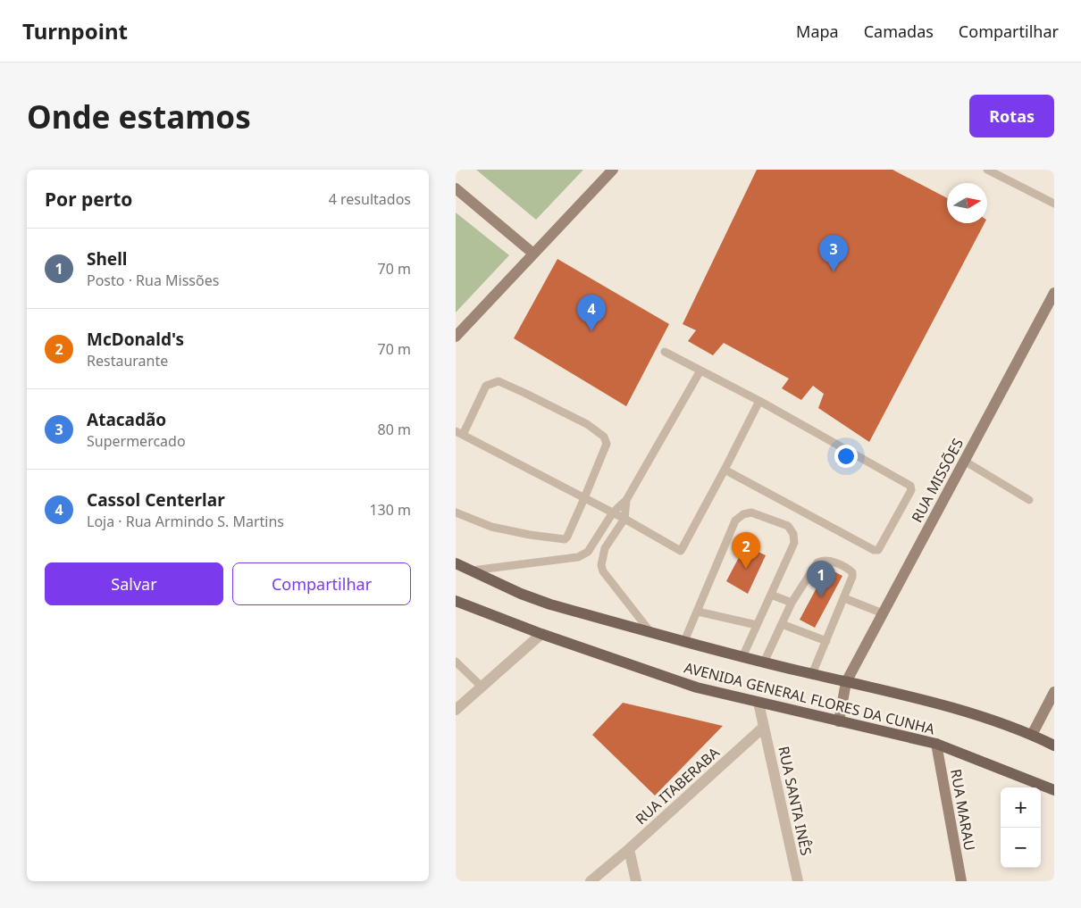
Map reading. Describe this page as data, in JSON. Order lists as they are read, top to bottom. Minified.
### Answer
{"streets":{"main road":["AVENIDA GENERAL FLORES DA CUNHA"],"street":["RUA MISSÕES","RUA ITABERABA","RUA SANTA INÊS","RUA MARAU"]},"crossings":[["RUA MISSÕES","AVENIDA GENERAL FLORES DA CUNHA"],["AVENIDA GENERAL FLORES DA CUNHA","RUA MARAU"],["RUA ITABERABA","RUA SANTA INÊS"]],"north":"right","page":{"header":"Turnpoint","nav":["Mapa","Camadas","Compartilhar"],"buttons":["Rotas",["Salvar","Compartilhar"]],"title":"Onde estamos","heading":["Por perto","4 resultados"],"list":[{"mark":"1","name":"Shell","note":"Posto · Rua Missões","value":"70 m"},{"mark":"2","name":"McDonald's","note":"Restaurante","value":"70 m"},{"mark":"3","name":"Atacadão","note":"Supermercado","value":"80 m"},{"mark":"4","name":"Cassol Centerlar","note":"Loja · Rua Armindo S. Martins","value":"130 m"}],"pins":["3","4","2","1"],"map_buttons":["+","−"]}}
